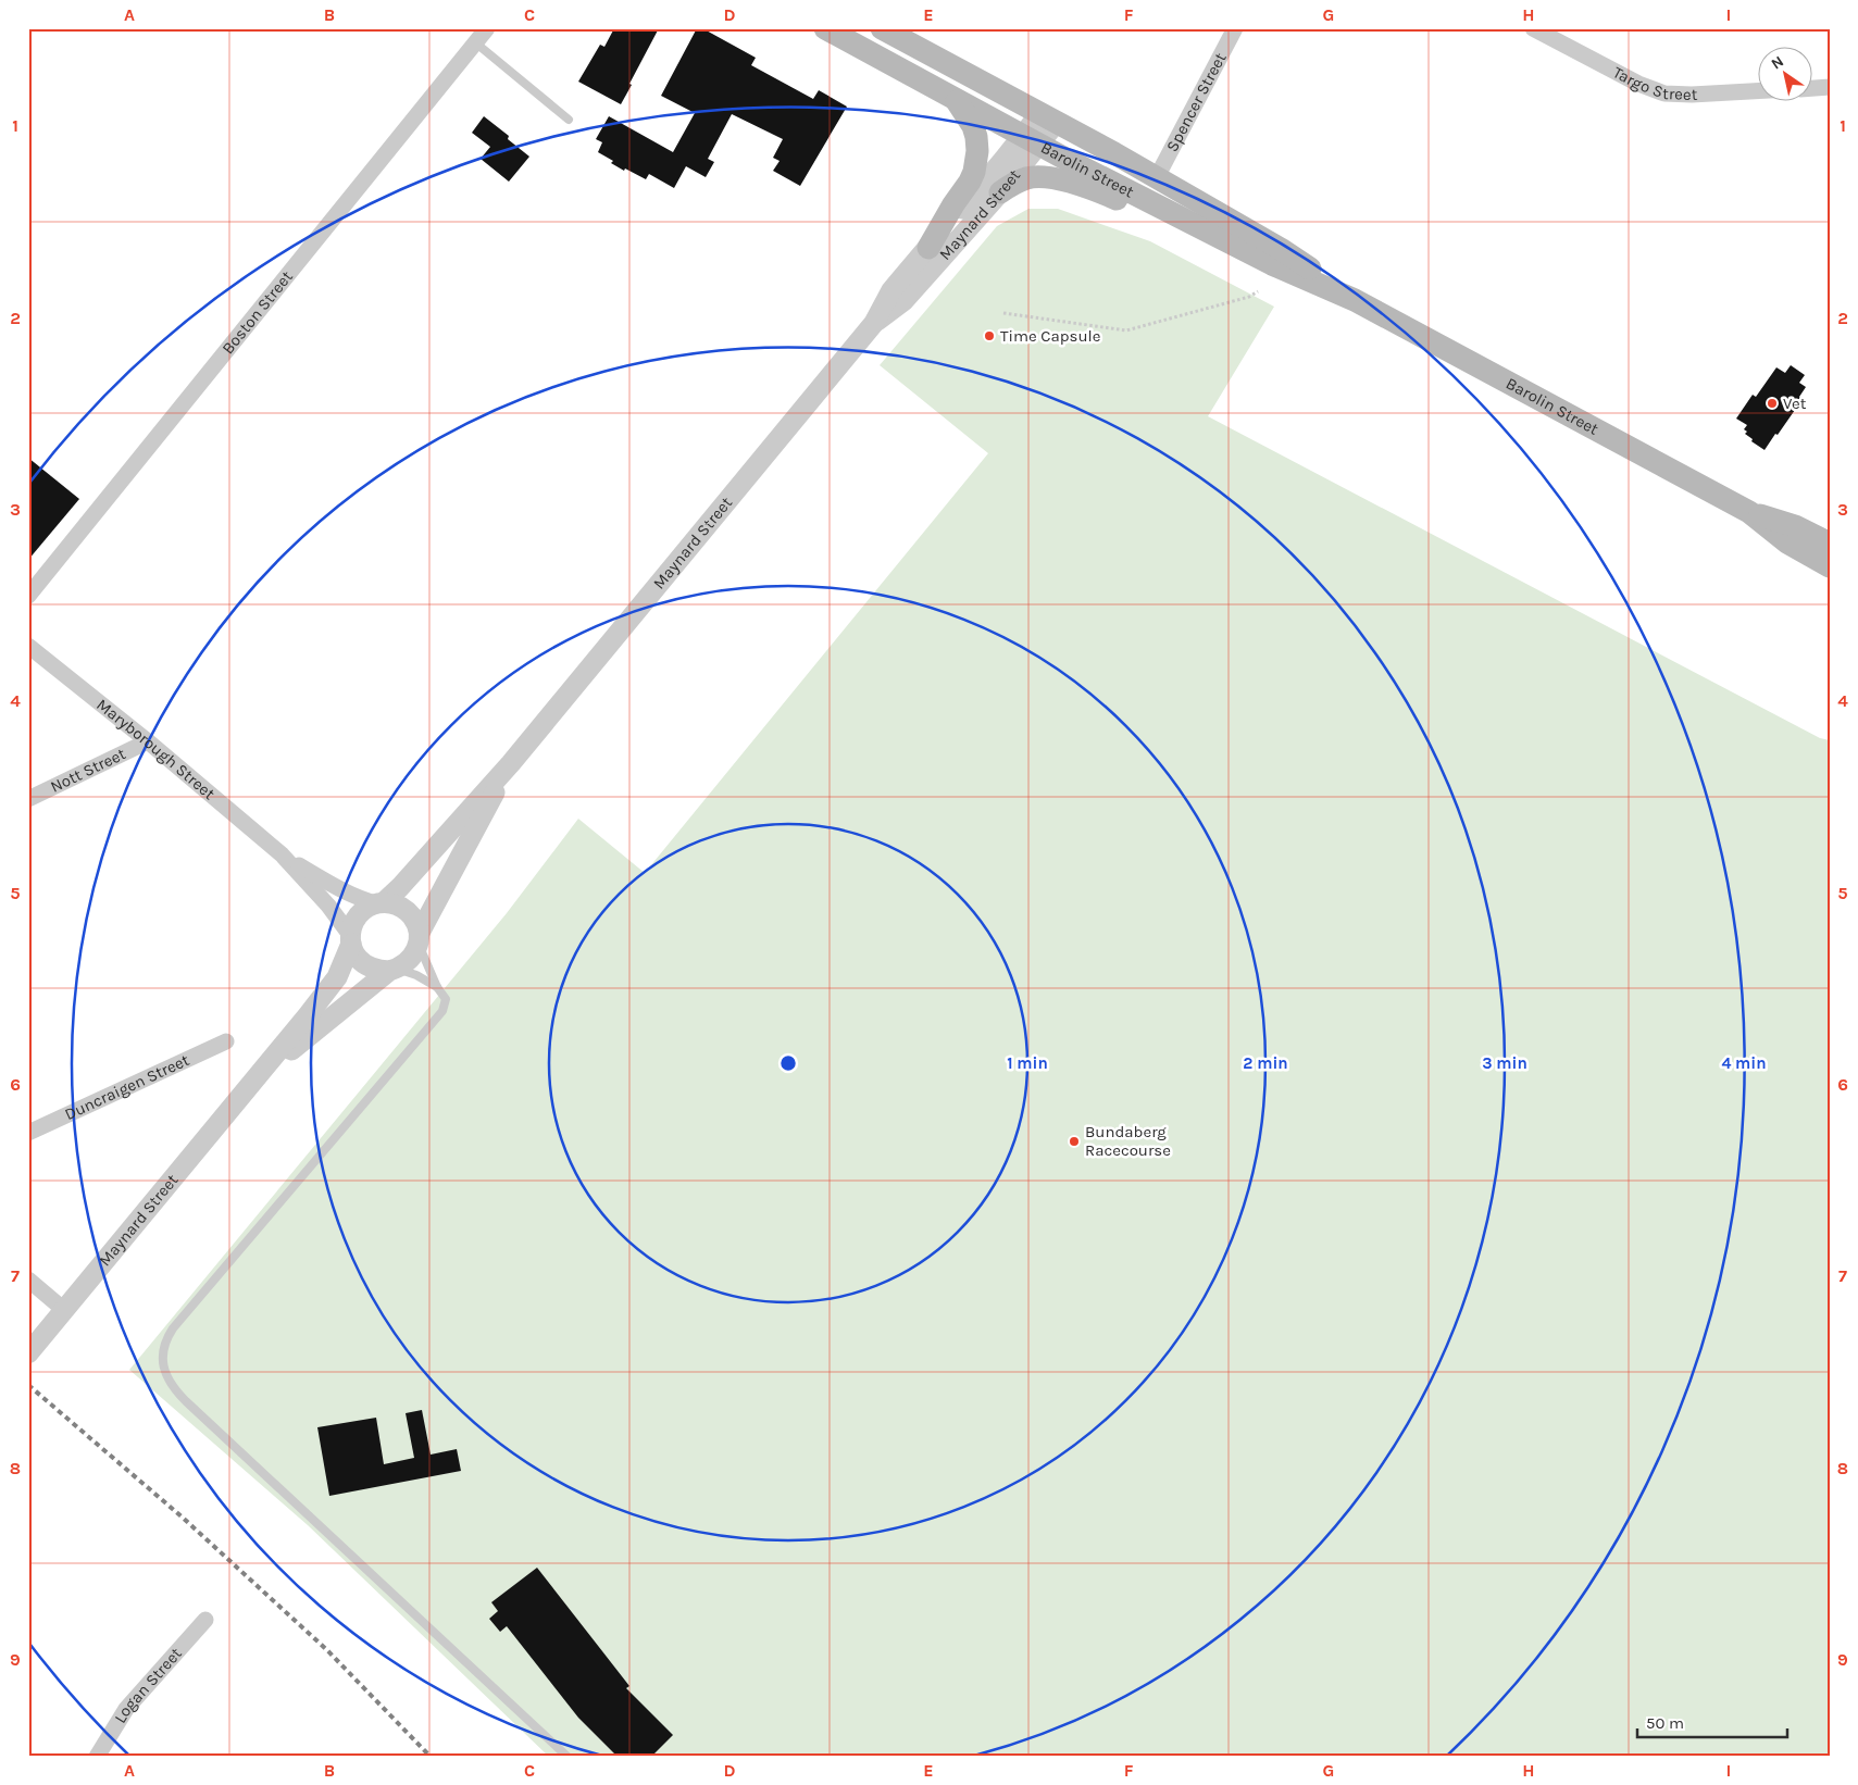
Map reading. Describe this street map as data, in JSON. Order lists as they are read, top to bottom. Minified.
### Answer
{"streets":{"main road":["Barolin Street"],"street":["Targo Street","Spencer Street","Maynard Street","Boston Street","Maryborough Street","Nott Street","Duncraigen Street","Logan Street"]},"crossings":[["Spencer Street","Barolin Street"],["Barolin Street","Maynard Street"],["Maynard Street","Maryborough Street"],["Maryborough Street","Nott Street"]],"places":["Time Capsule","Vet","Bundaberg Racecourse"],"scale_bar":"50 m","north":"top left","grid":{"columns":["A","B","C","D","E","F","G","H","I"],"rows":["1","2","3","4","5","6","7","8","9"]},"rings":["1 min","2 min","3 min","4 min"]}
